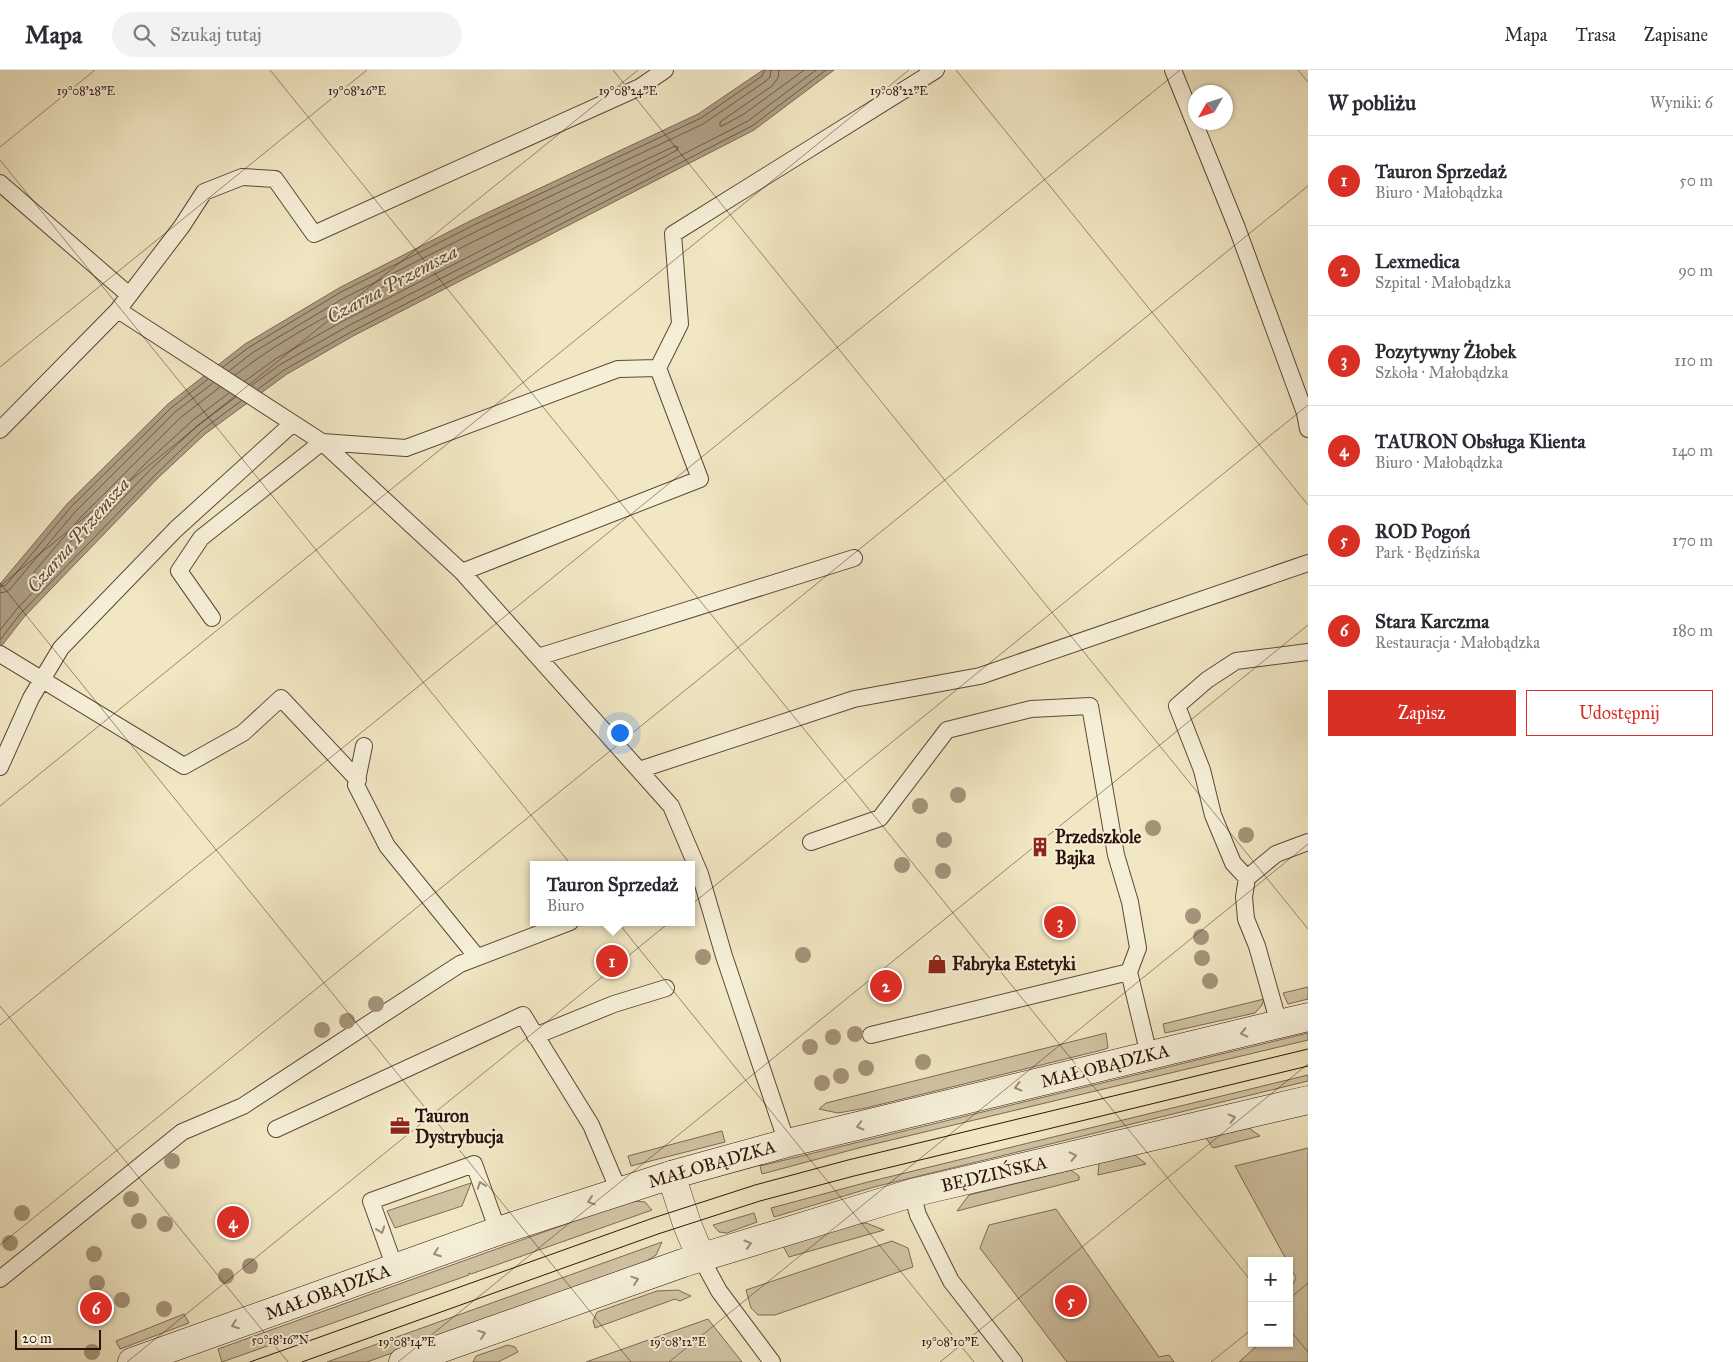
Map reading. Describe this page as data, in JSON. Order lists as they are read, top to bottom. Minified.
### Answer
{"streets":{"street":["MAŁOBĄDZKA","BĘDZIŃSKA"]},"one_way":["MAŁOBĄDZKA","BĘDZIŃSKA"],"water":["Czarna Przemsza"],"places":{"building":["Przedszkole Bajka"],"shop":["Fabryka Estetyki"],"office":["Tauron Dystrybucja"]},"scale_bar":"20 m","north":"bottom left","page":{"header":"Mapa","search":"Szukaj tutaj","nav":["Mapa","Trasa","Zapisane"],"heading":["W pobliżu","Wyniki: 6"],"list":[{"mark":"1","name":"Tauron Sprzedaż","note":"Biuro · Małobądzka","value":"50 m"},{"mark":"2","name":"Lexmedica","note":"Szpital · Małobądzka","value":"90 m"},{"mark":"3","name":"Pozytywny Żłobek","note":"Szkoła · Małobądzka","value":"110 m"},{"mark":"4","name":"TAURON Obsługa Klienta","note":"Biuro · Małobądzka","value":"140 m"},{"mark":"5","name":"ROD Pogoń","note":"Park · Będzińska","value":"170 m"},{"mark":"6","name":"Stara Karczma","note":"Restauracja · Małobądzka","value":"180 m"}],"buttons":["Zapisz","Udostępnij"],"popup":["Tauron Sprzedaż","Biuro"],"pins":["3","1","2","4","5","6"],"map_buttons":["+","−"],"scale":"20 m"},"coordinates":["19°08'28\"E","19°08'26\"E","19°08'24\"E","19°08'22\"E","50°18'16\"N","19°08'14\"E","19°08'12\"E","19°08'10\"E"]}
